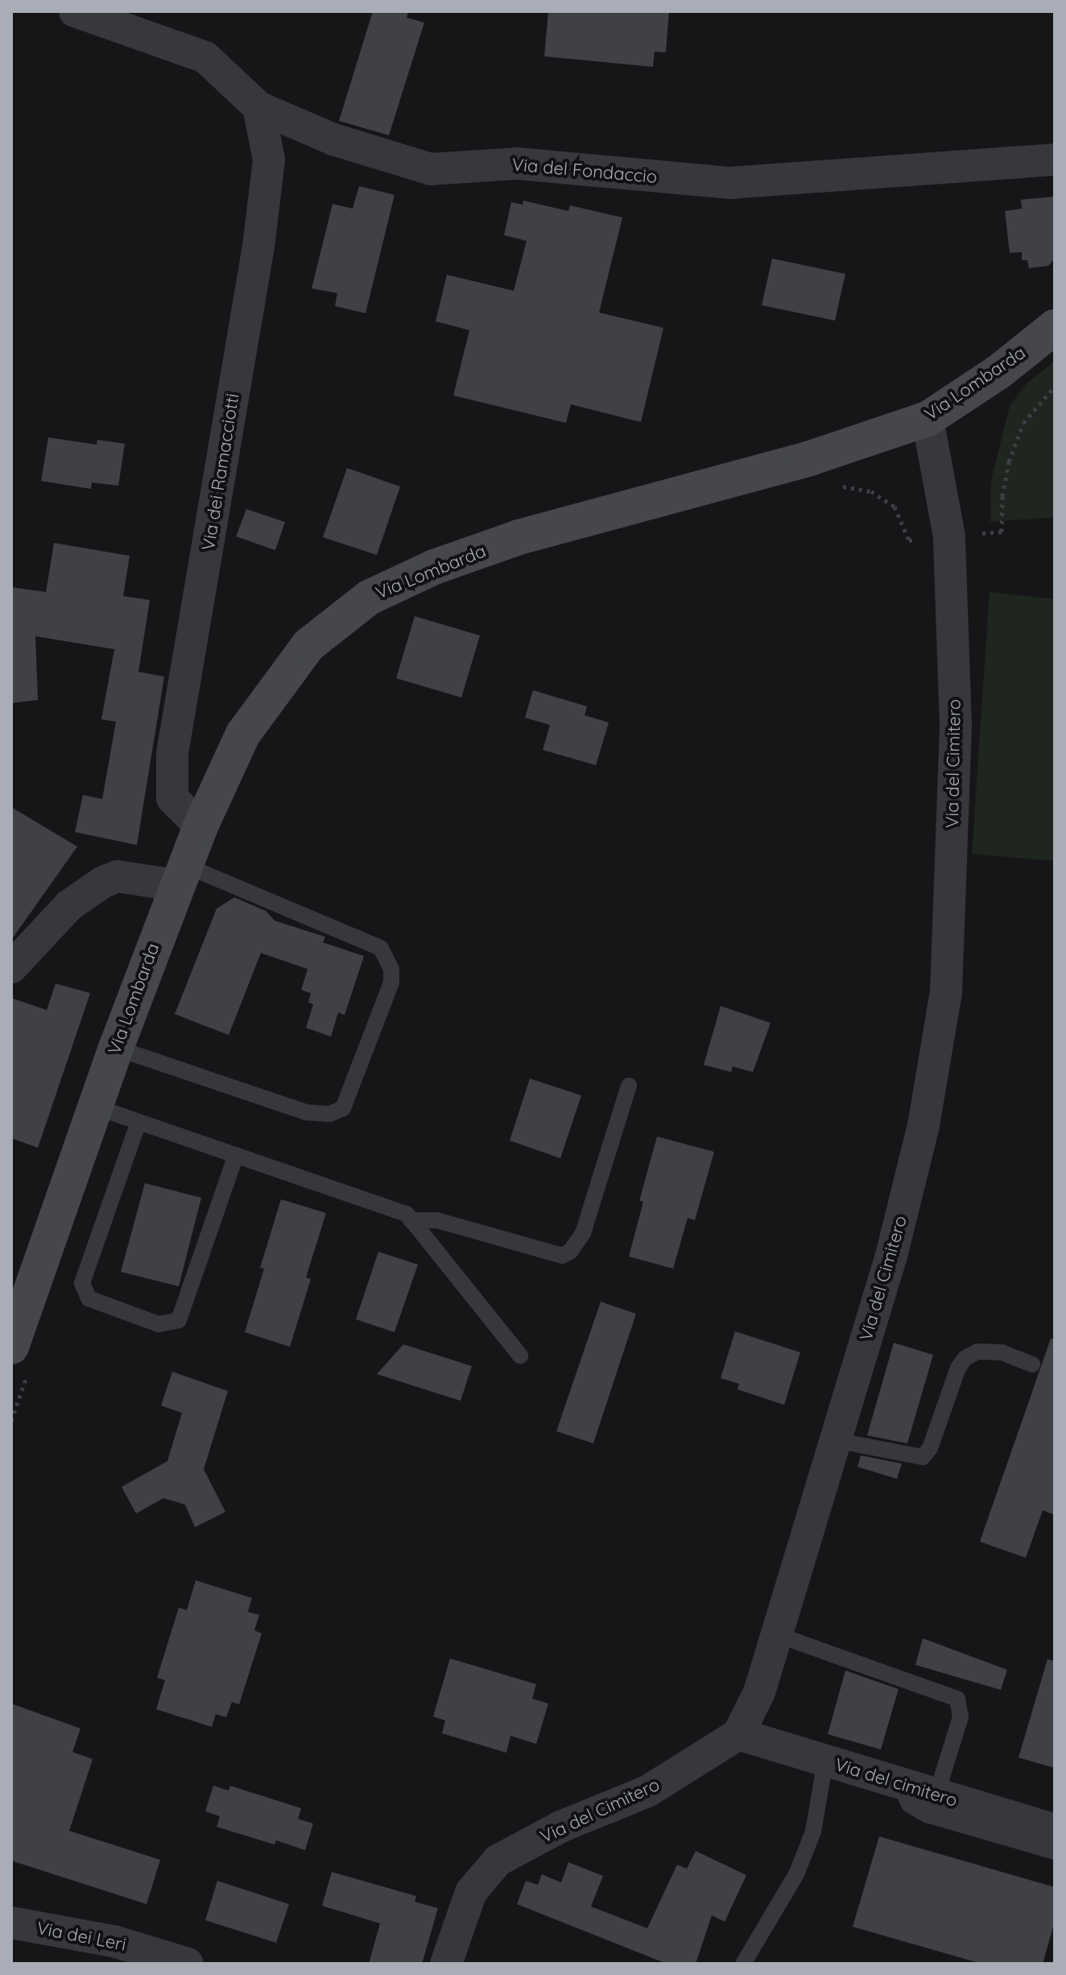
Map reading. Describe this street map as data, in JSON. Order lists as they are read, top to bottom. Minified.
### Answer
{"streets":{"street":["Via del Fondaccio","Via Lombarda","Via dei Ramacciotti","Via del Cimitero","Via del cimitero","Via dei Leri"]},"crossings":[["Via del Fondaccio","Via dei Ramacciotti"],["Via Lombarda","Via dei Ramacciotti"],["Via Lombarda","Via del Cimitero"],["Via del Cimitero","Via del cimitero"]]}
